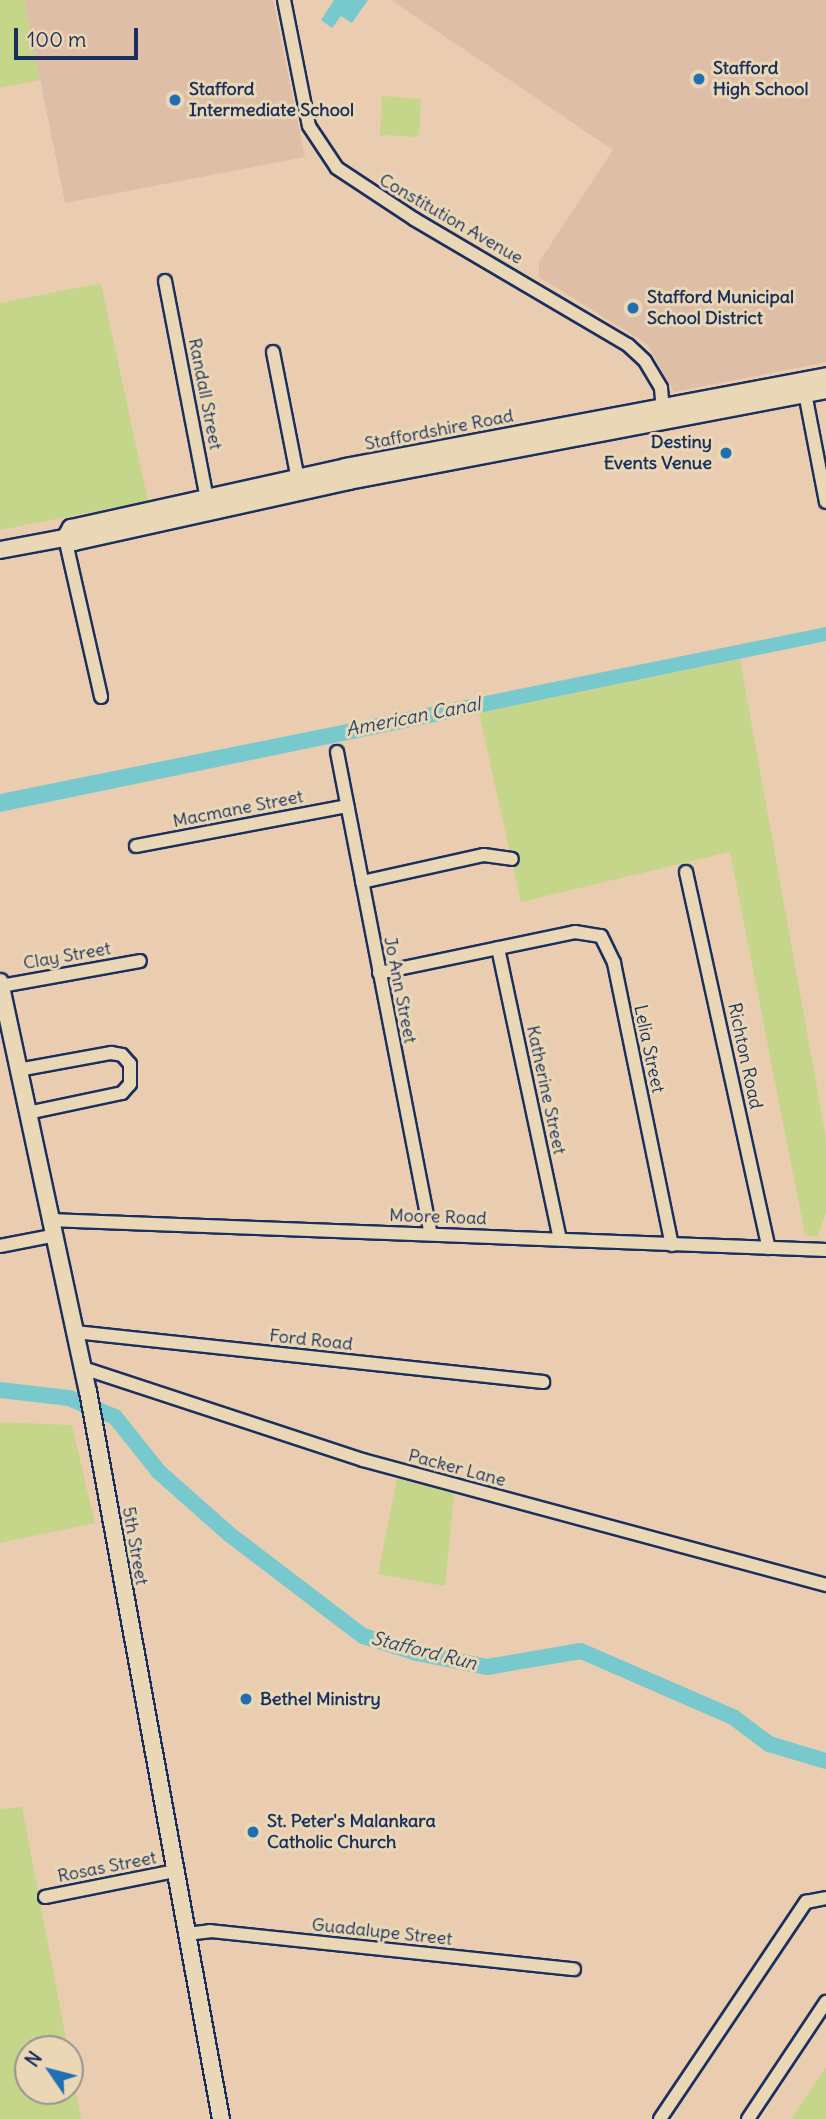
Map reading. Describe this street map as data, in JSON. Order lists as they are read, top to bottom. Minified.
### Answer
{"streets":{"main road":["Staffordshire Road","5th Street"],"street":["Constitution Avenue","Randall Street","Macmane Street","Clay Street","Jo Ann Street","Lelia Street","Richton Road","Katherine Street","Moore Road","Ford Road","Packer Lane","Rosas Street","Guadalupe Street"]},"crossings":[["Constitution Avenue","Staffordshire Road"],["Randall Street","Staffordshire Road"],["Macmane Street","Jo Ann Street"],["Clay Street","5th Street"],["Jo Ann Street","Lelia Street"],["Jo Ann Street","Moore Road"],["Lelia Street","Katherine Street"],["Lelia Street","Moore Road"],["Richton Road","Moore Road"],["Katherine Street","Moore Road"],["Moore Road","5th Street"],["Ford Road","5th Street"],["Packer Lane","5th Street"],["5th Street","Rosas Street"],["5th Street","Guadalupe Street"]],"water":["American Canal","Stafford Run"],"places":["Stafford High School","Stafford Intermediate School","Stafford Municipal School District","Destiny Events Venue","Bethel Ministry","St. Peter's Malankara Catholic Church"],"scale_bar":"100 m","north":"top left"}
